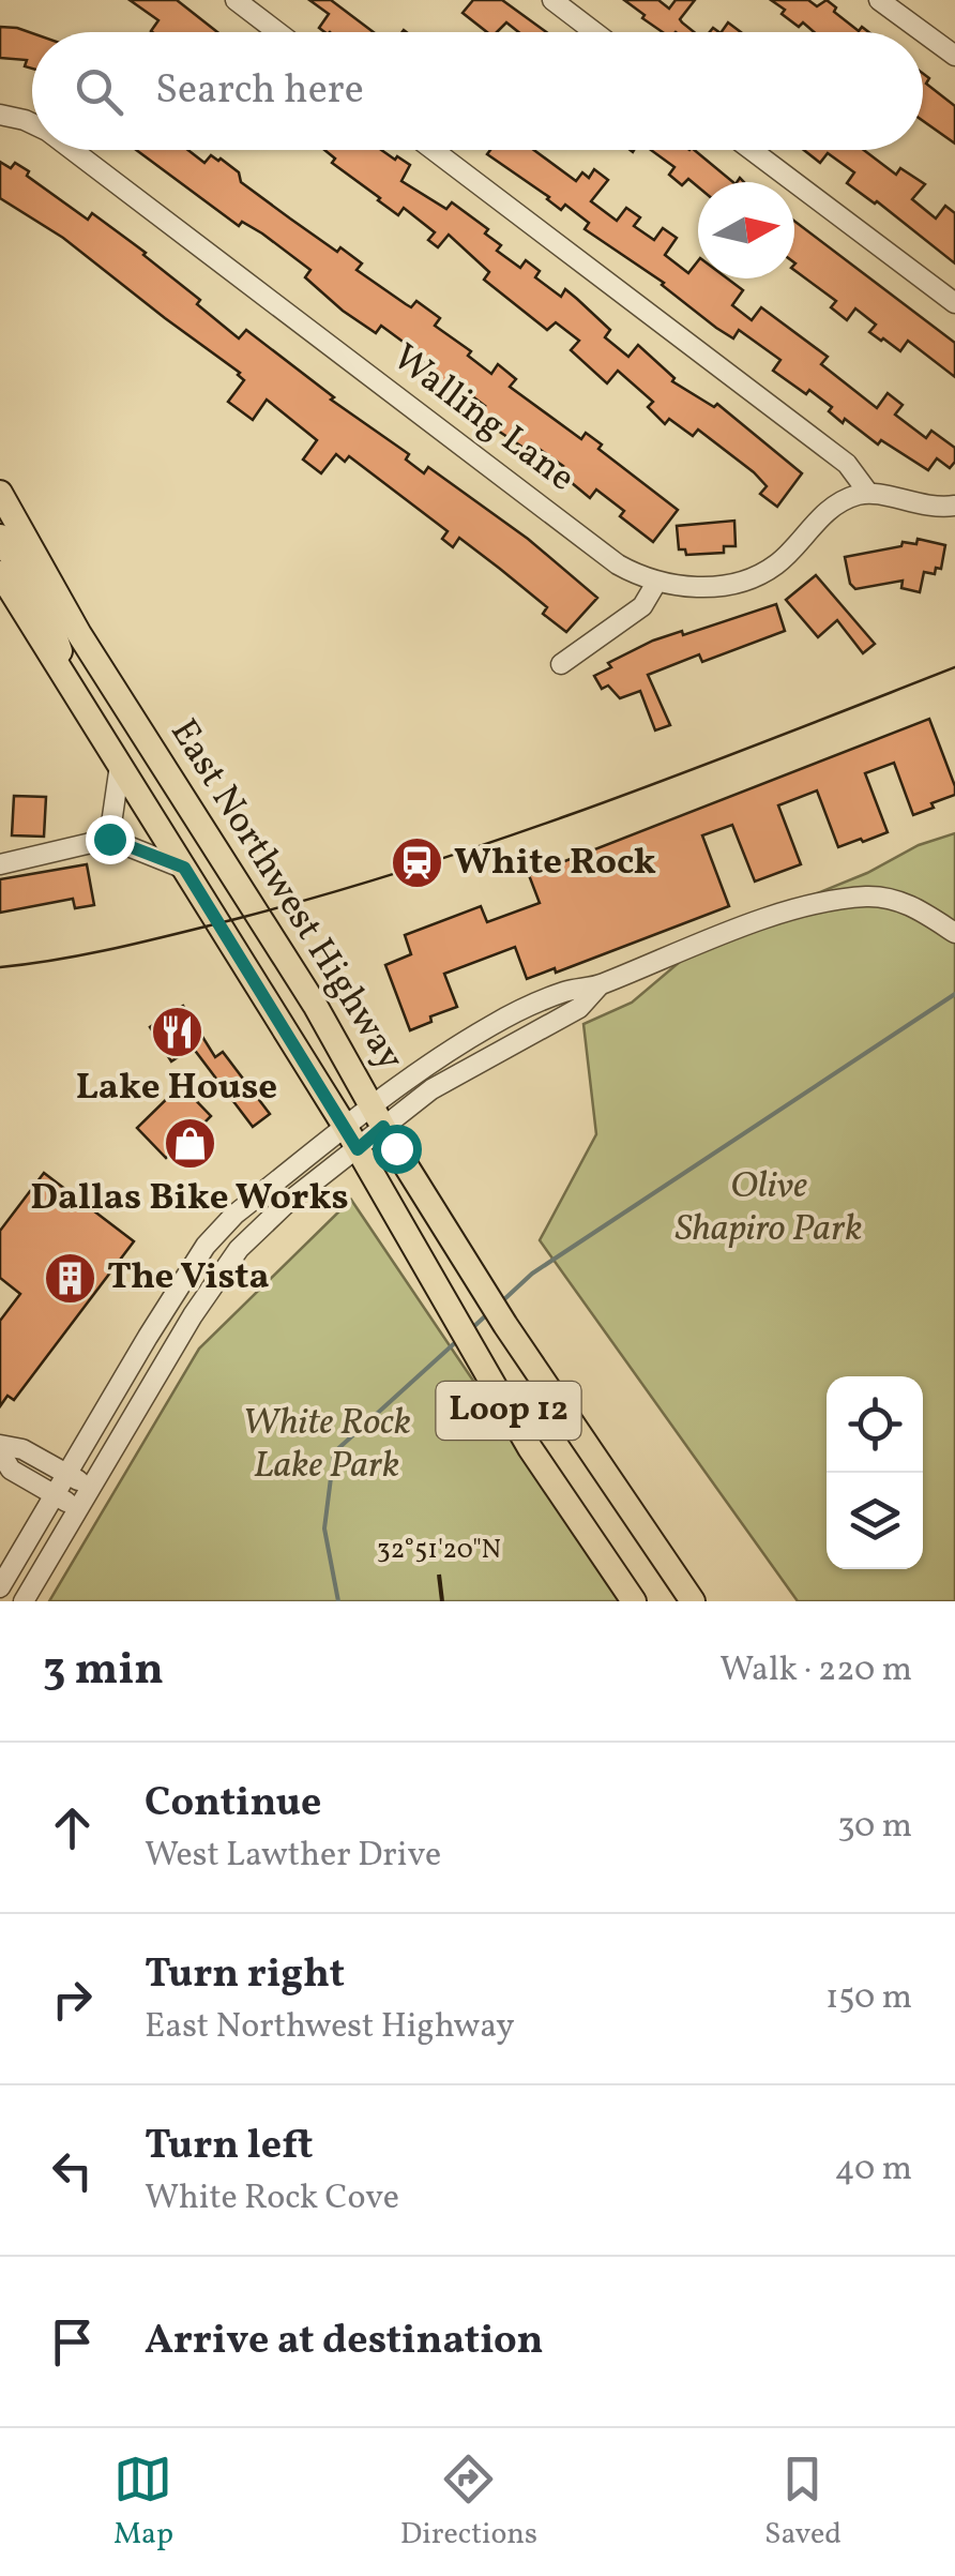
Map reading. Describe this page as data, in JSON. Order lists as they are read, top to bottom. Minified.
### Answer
{"streets":{"main road":["East Northwest Highway","Loop 12"],"street":["Walling Lane"]},"parks":["Olive Shapiro Park","White Rock Lake Park"],"places":{"station":["White Rock"],"restaurant":["Lake House"],"shop":["Dallas Bike Works"],"building":["The Vista"]},"north":"right","page":{"search":"Search here","heading":["3 min","Walk · 220 m"],"list":[["Continue","West Lawther Drive","30 m"],["Turn right","East Northwest Highway","150 m"],["Turn left","White Rock Cove","40 m"],"Arrive at destination"],"nav":["Map","Directions","Saved"]},"coordinates":["32°51'20\"N"]}
